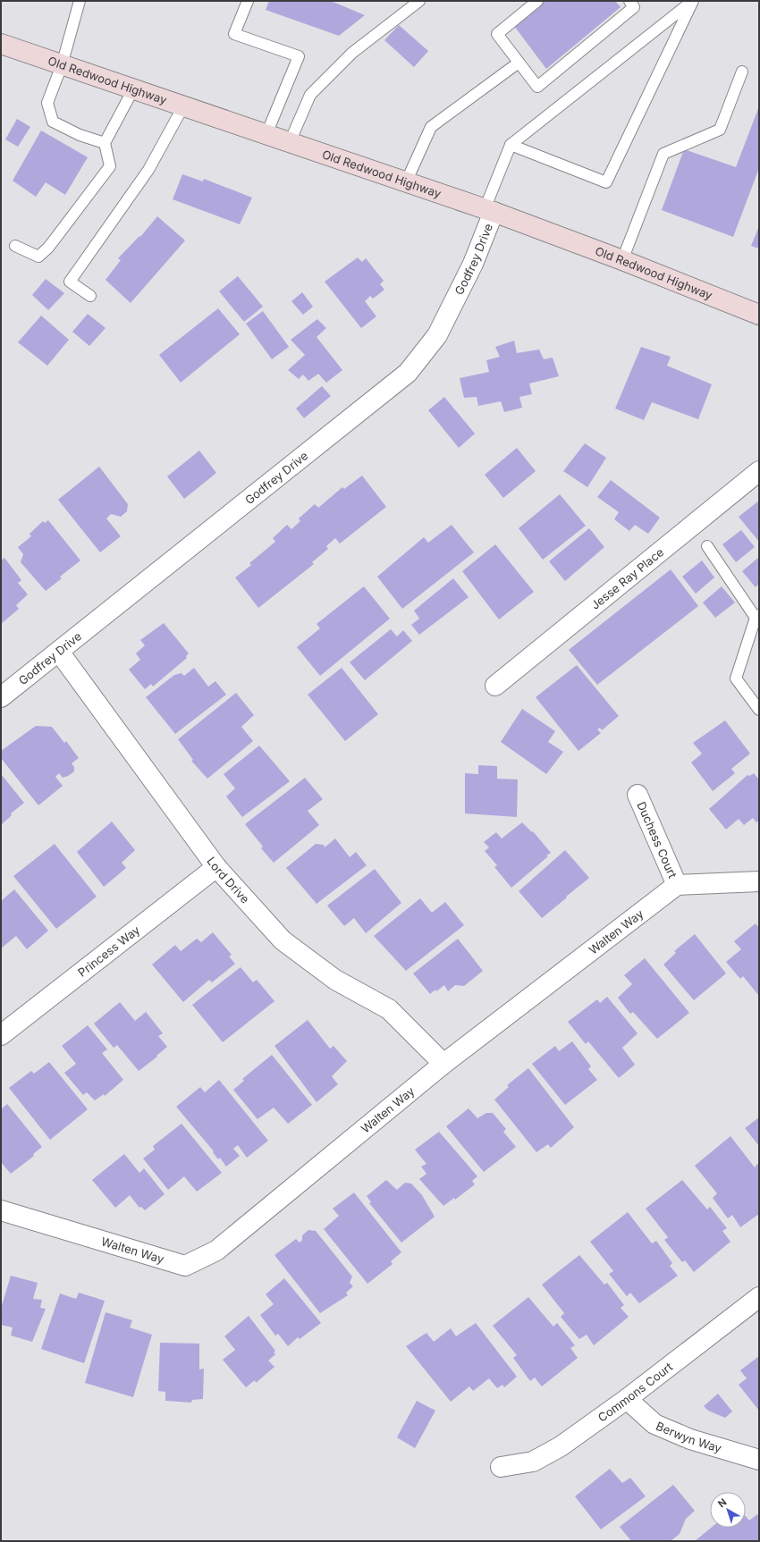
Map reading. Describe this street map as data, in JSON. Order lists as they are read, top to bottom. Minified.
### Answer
{"streets":{"main road":["Old Redwood Highway"],"street":["Godfrey Drive","Jesse Ray Place","Duchess Court","Lord Drive","Walten Way","Princess Way","Commons Court","Berwyn Way"]},"crossings":[["Old Redwood Highway","Godfrey Drive"],["Godfrey Drive","Lord Drive"],["Duchess Court","Walten Way"],["Lord Drive","Walten Way"],["Lord Drive","Princess Way"],["Commons Court","Berwyn Way"]],"north":"top left"}
